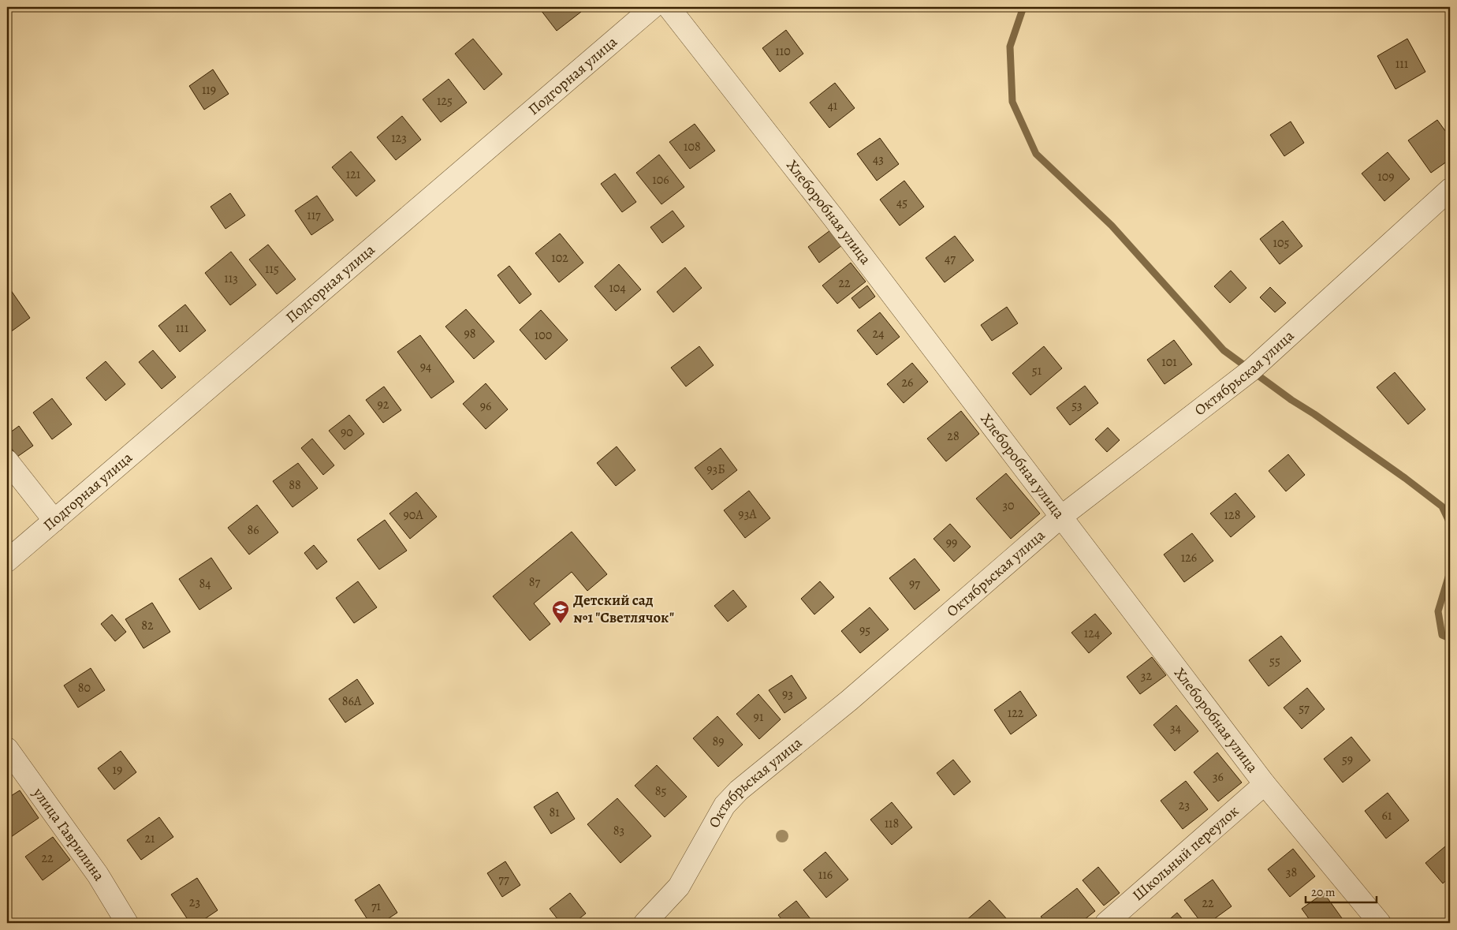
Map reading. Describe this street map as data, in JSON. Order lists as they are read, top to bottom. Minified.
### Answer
{"streets":{"street":["Подгорная улица","Хлеборобная улица","Октябрьская улица","улица Гаврилина","Школьный переулок"]},"crossings":[["Хлеборобная улица","Октябрьская улица"],["Хлеборобная улица","Школьный переулок"]],"places":{"school or university":["Детский сад №1 \"Светлячок\""]},"house_numbers":["110","111","119","125","41","123","108","43","121","109","106","45","117","105","102","47","115","113","22","104","111","98","24","100","101","94","51","26","92","53","96","90","28","93Б","88","30","93А","90А","128","86","99","126","87","84","97","82","95","124","55","32","80","93","86А","57","122","91","34","89","59","19","36","85","23","81","61","118","83","21","22","38","116","77","23","22","71"],"scale_bar":"20 m"}
